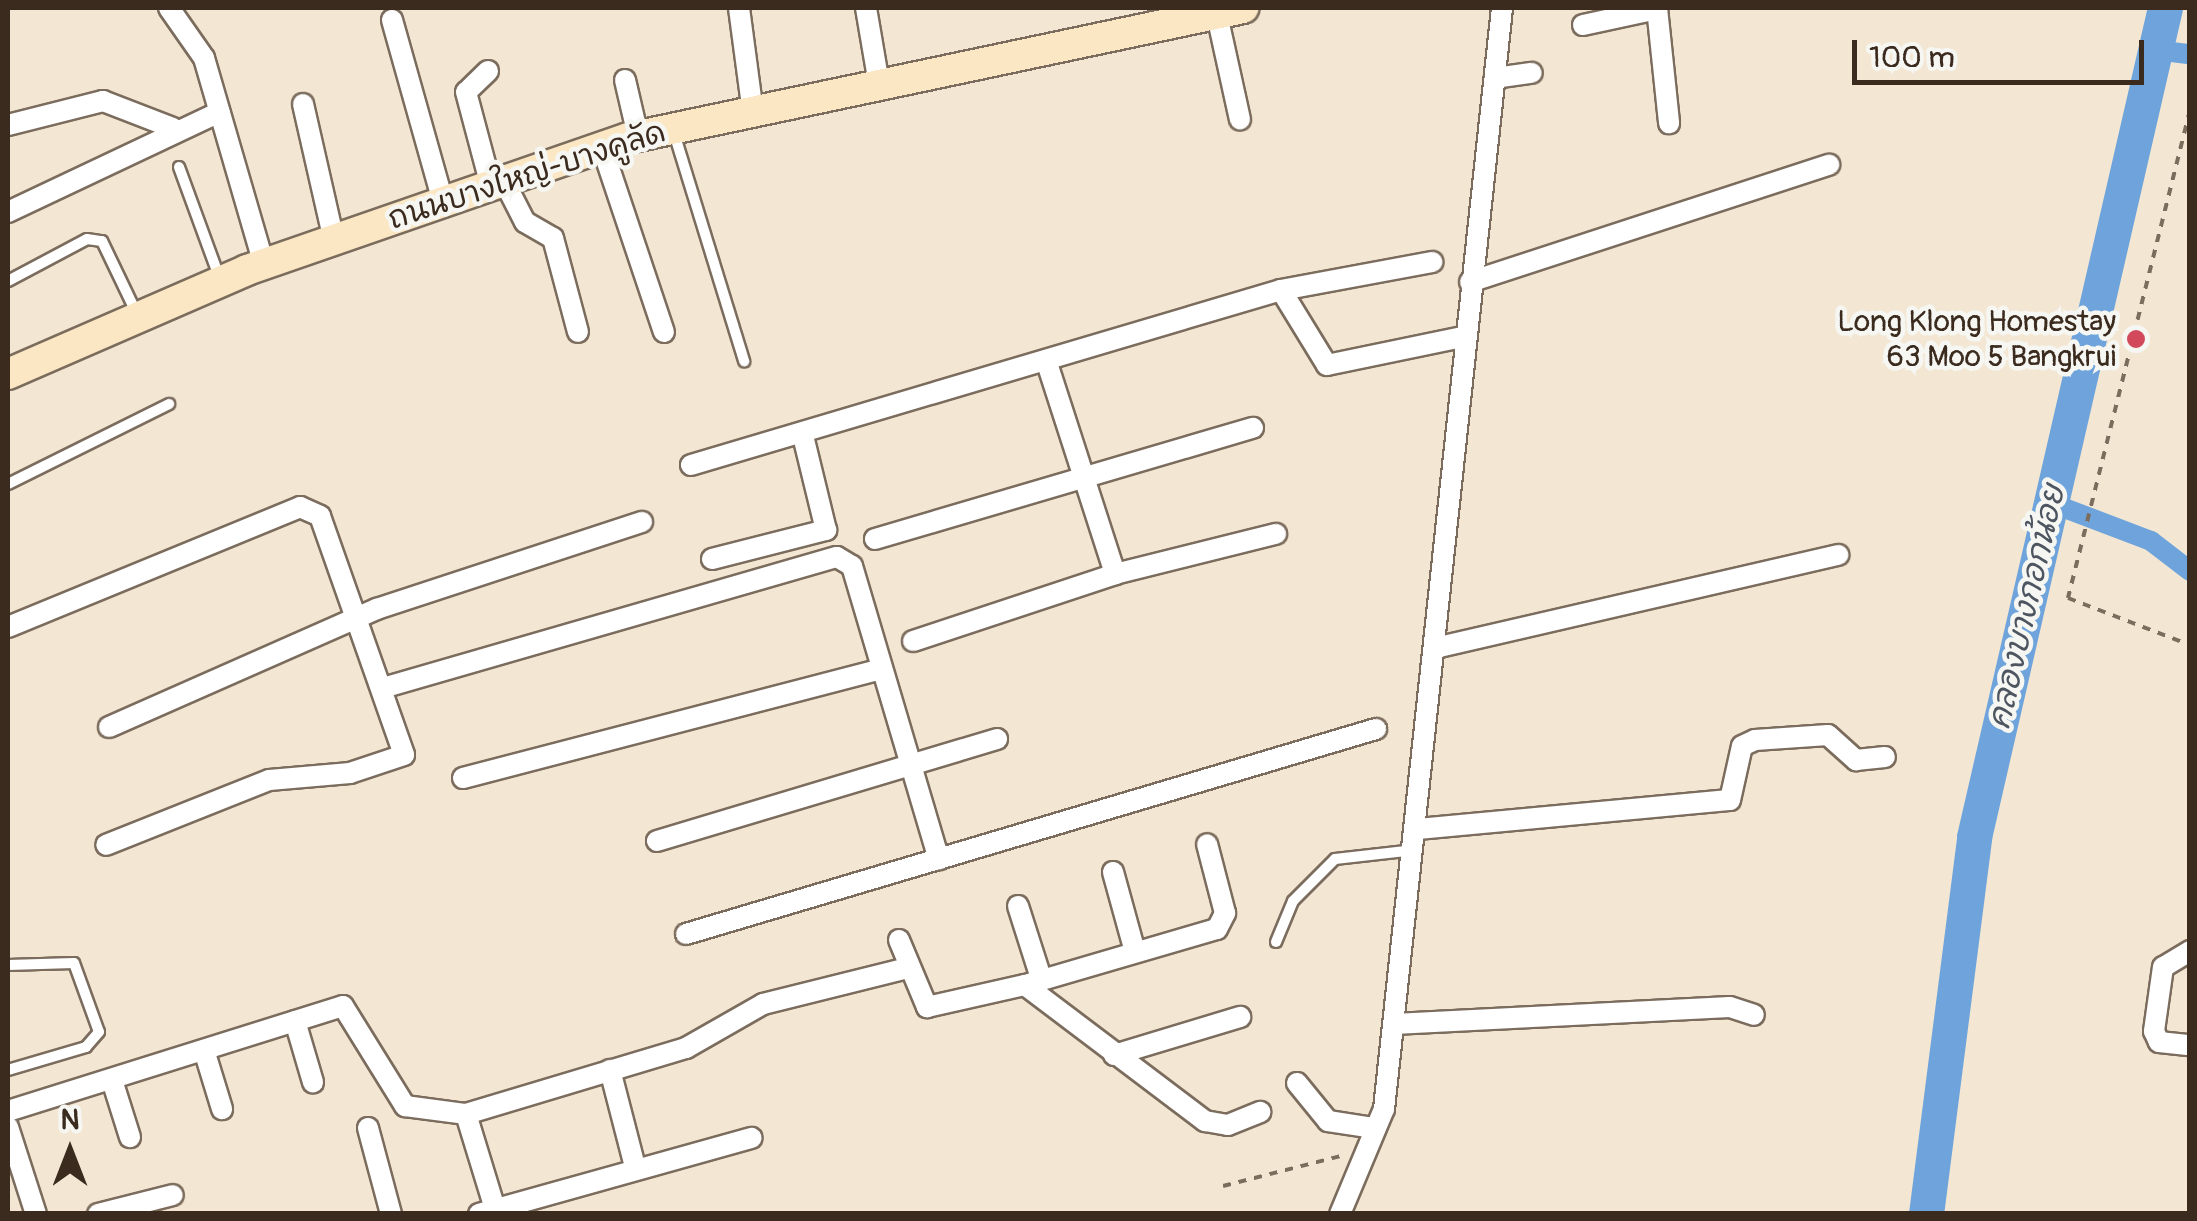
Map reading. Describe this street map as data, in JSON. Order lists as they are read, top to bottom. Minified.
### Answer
{"streets":{"street":["ถนนบางใหญ่-บางคูลัด"]},"water":["คลองบางกอกน้อย"],"places":["Long Klong Homestay 63 Moo 5 Bangkrui"],"scale_bar":"100 m","north":"top"}
